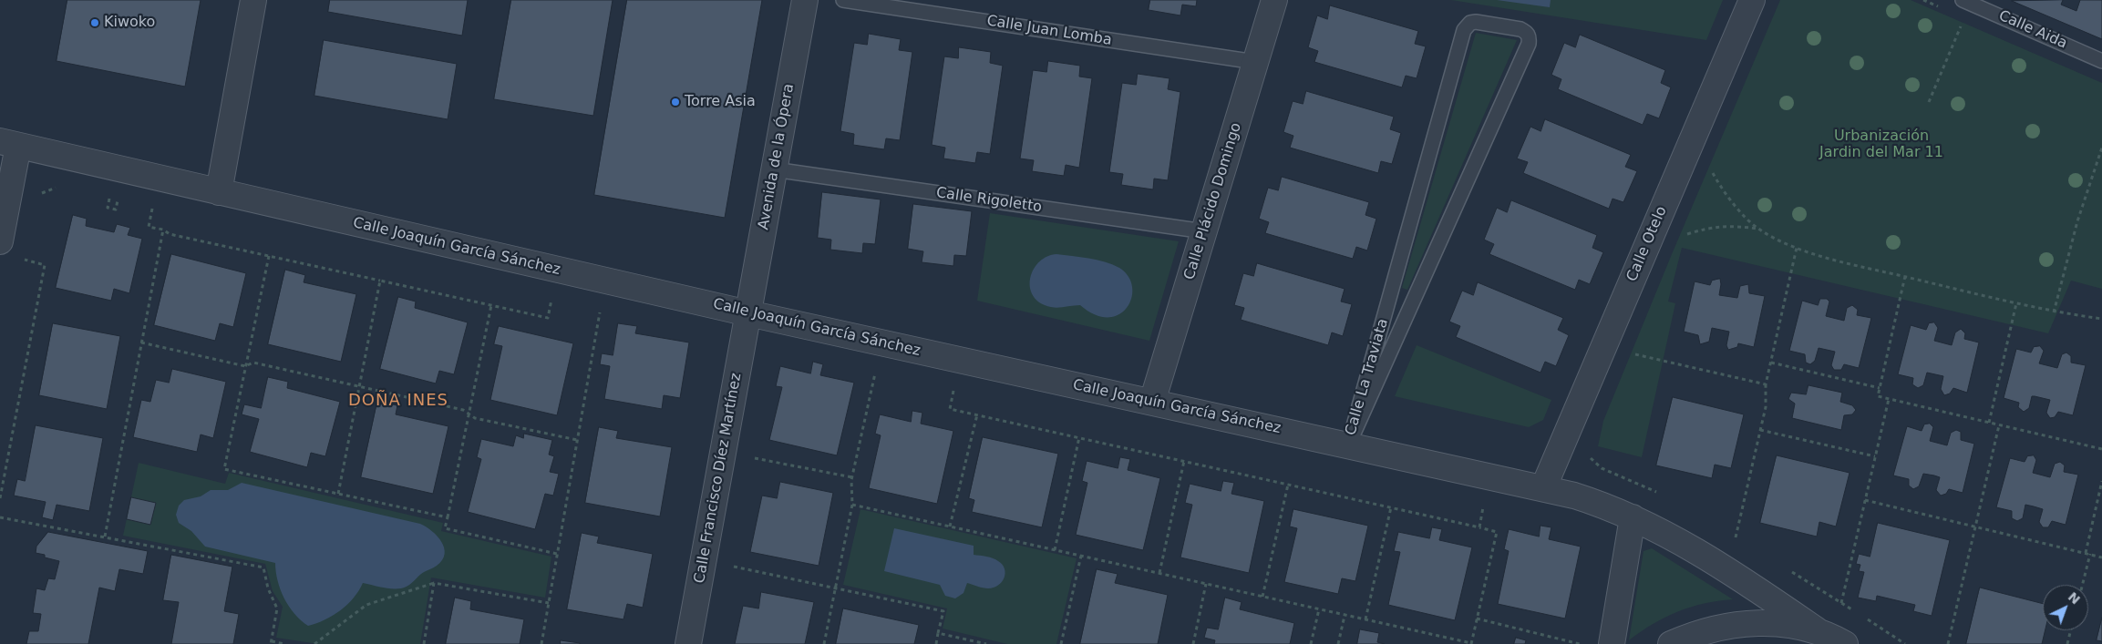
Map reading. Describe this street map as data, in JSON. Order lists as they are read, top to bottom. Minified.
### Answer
{"streets":{"street":["Avenida de la Ópera","Calle Plácido Domingo","Calle Otelo","Calle Joaquín García Sánchez","Calle Francisco Díez Martínez"],"lane":["Calle Aida","Calle Juan Lomba","Calle Rigoletto","Calle La Traviata"]},"crossings":[["Calle Juan Lomba","Calle Plácido Domingo"],["Avenida de la Ópera","Calle Rigoletto"],["Avenida de la Ópera","Calle Joaquín García Sánchez"],["Avenida de la Ópera","Calle Francisco Díez Martínez"],["Calle Rigoletto","Calle Plácido Domingo"],["Calle Plácido Domingo","Calle Joaquín García Sánchez"],["Calle Otelo","Calle Joaquín García Sánchez"],["Calle Joaquín García Sánchez","Calle La Traviata"],["Calle Joaquín García Sánchez","Calle Francisco Díez Martínez"]],"districts":["DOÑA INES"],"parks":["Urbanización Jardin del Mar 11"],"places":["Kiwoko","Torre Asia"],"north":"top right"}
